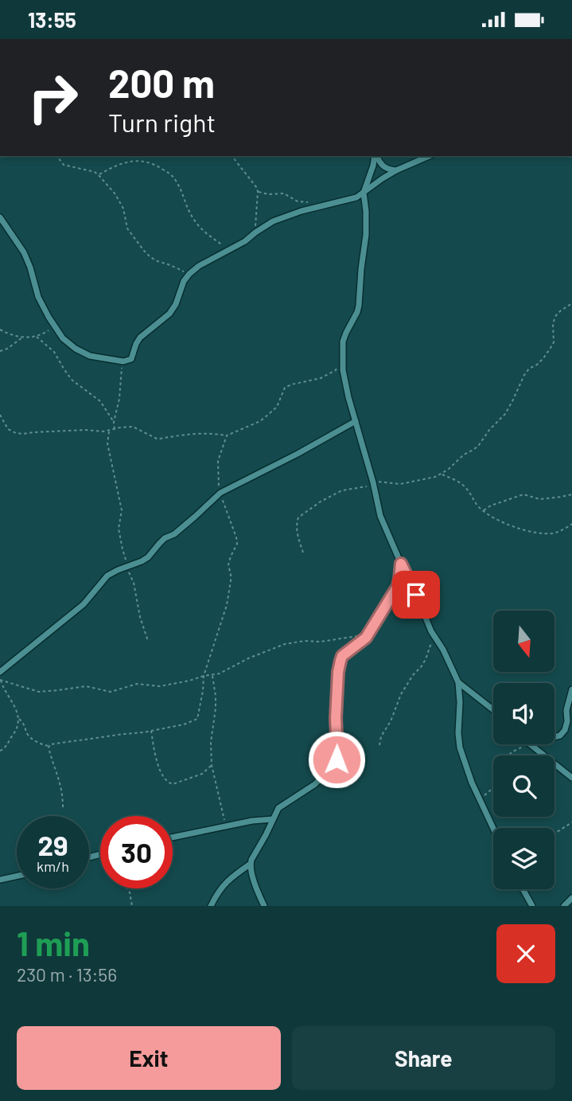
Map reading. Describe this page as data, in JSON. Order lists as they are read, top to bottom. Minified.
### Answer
{"north":"bottom","page":{"status":"13:55","turn":["200 m","Turn right"],"speed":"29 km/h","limit":"30","heading":["1 min","230 m · 13:56"],"buttons":["Exit","Share"]}}
